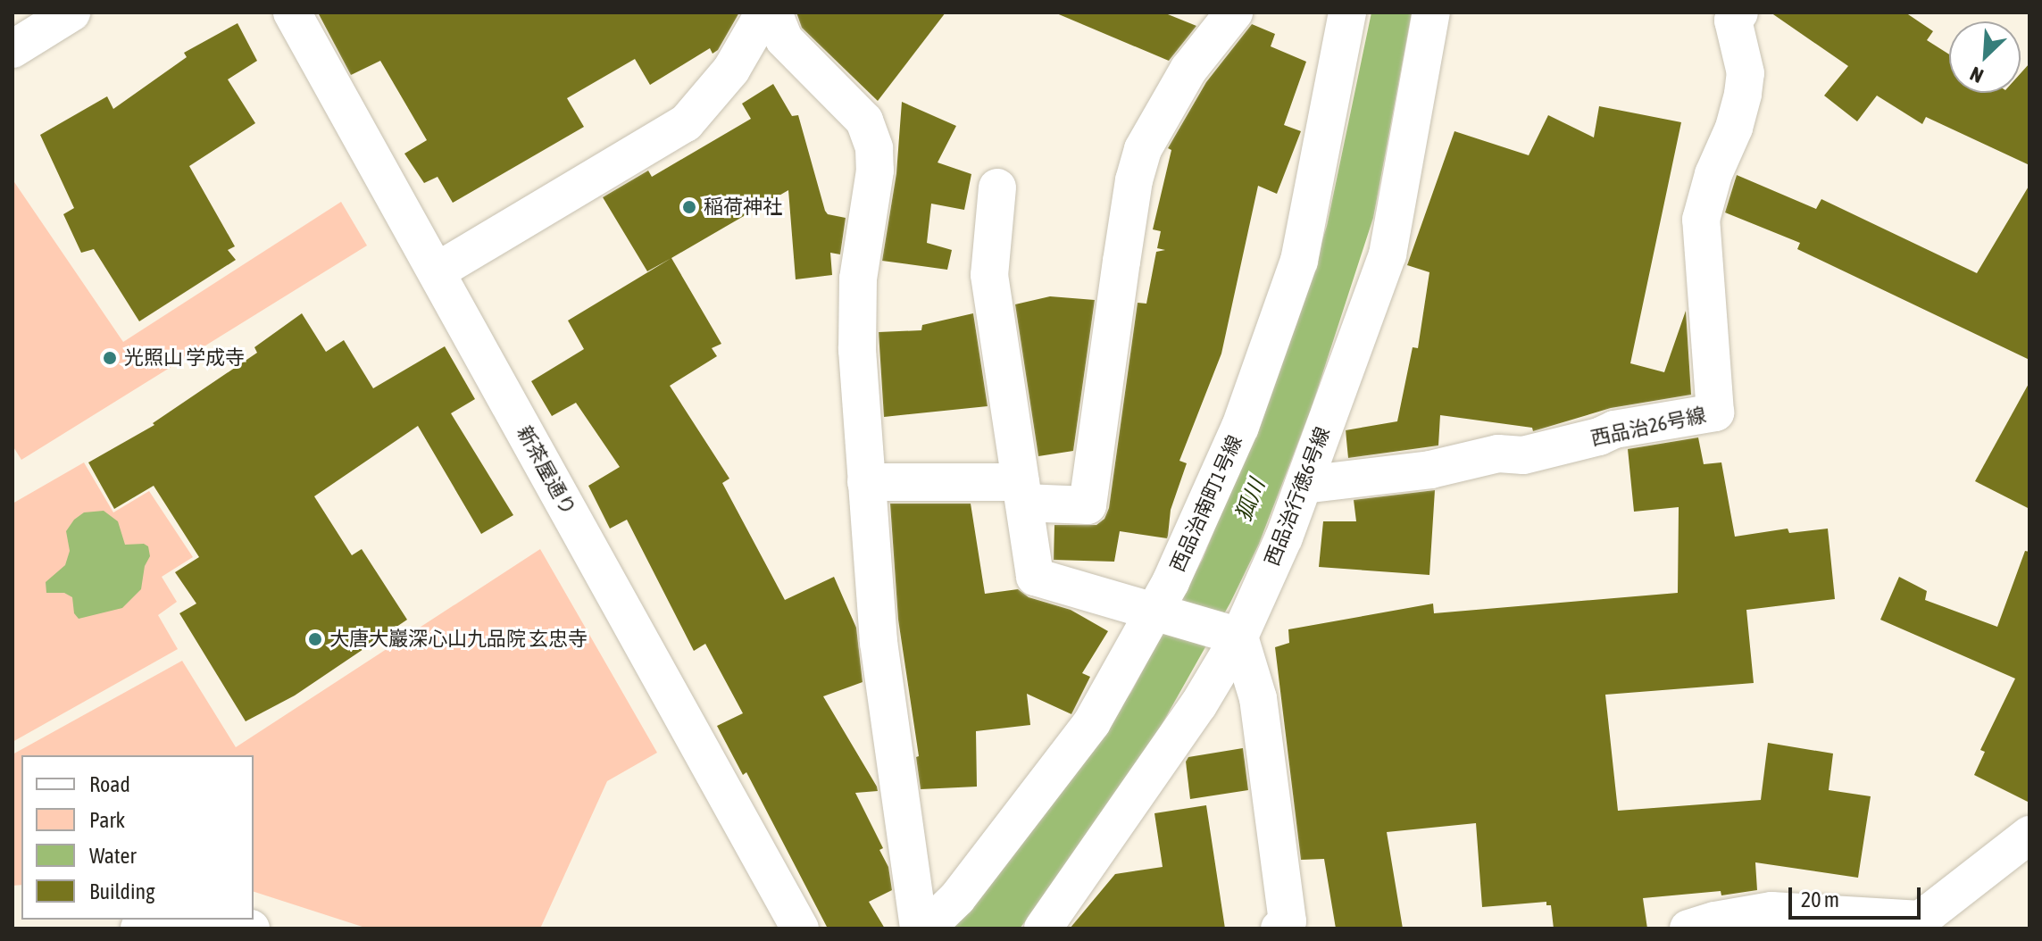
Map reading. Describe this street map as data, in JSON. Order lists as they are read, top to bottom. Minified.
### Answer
{"streets":{"street":["西品治26号線","新茶屋通り","西品治行徳6号線","西品治南町1号線"]},"crossings":[["西品治26号線","西品治行徳6号線"]],"water":["狐川"],"places":["稲荷神社","光照山 学成寺","大唐大巖深心山九品院 玄忠寺"],"legend":["Road","Park","Water","Building"],"scale_bar":"20 m","north":"bottom left"}
